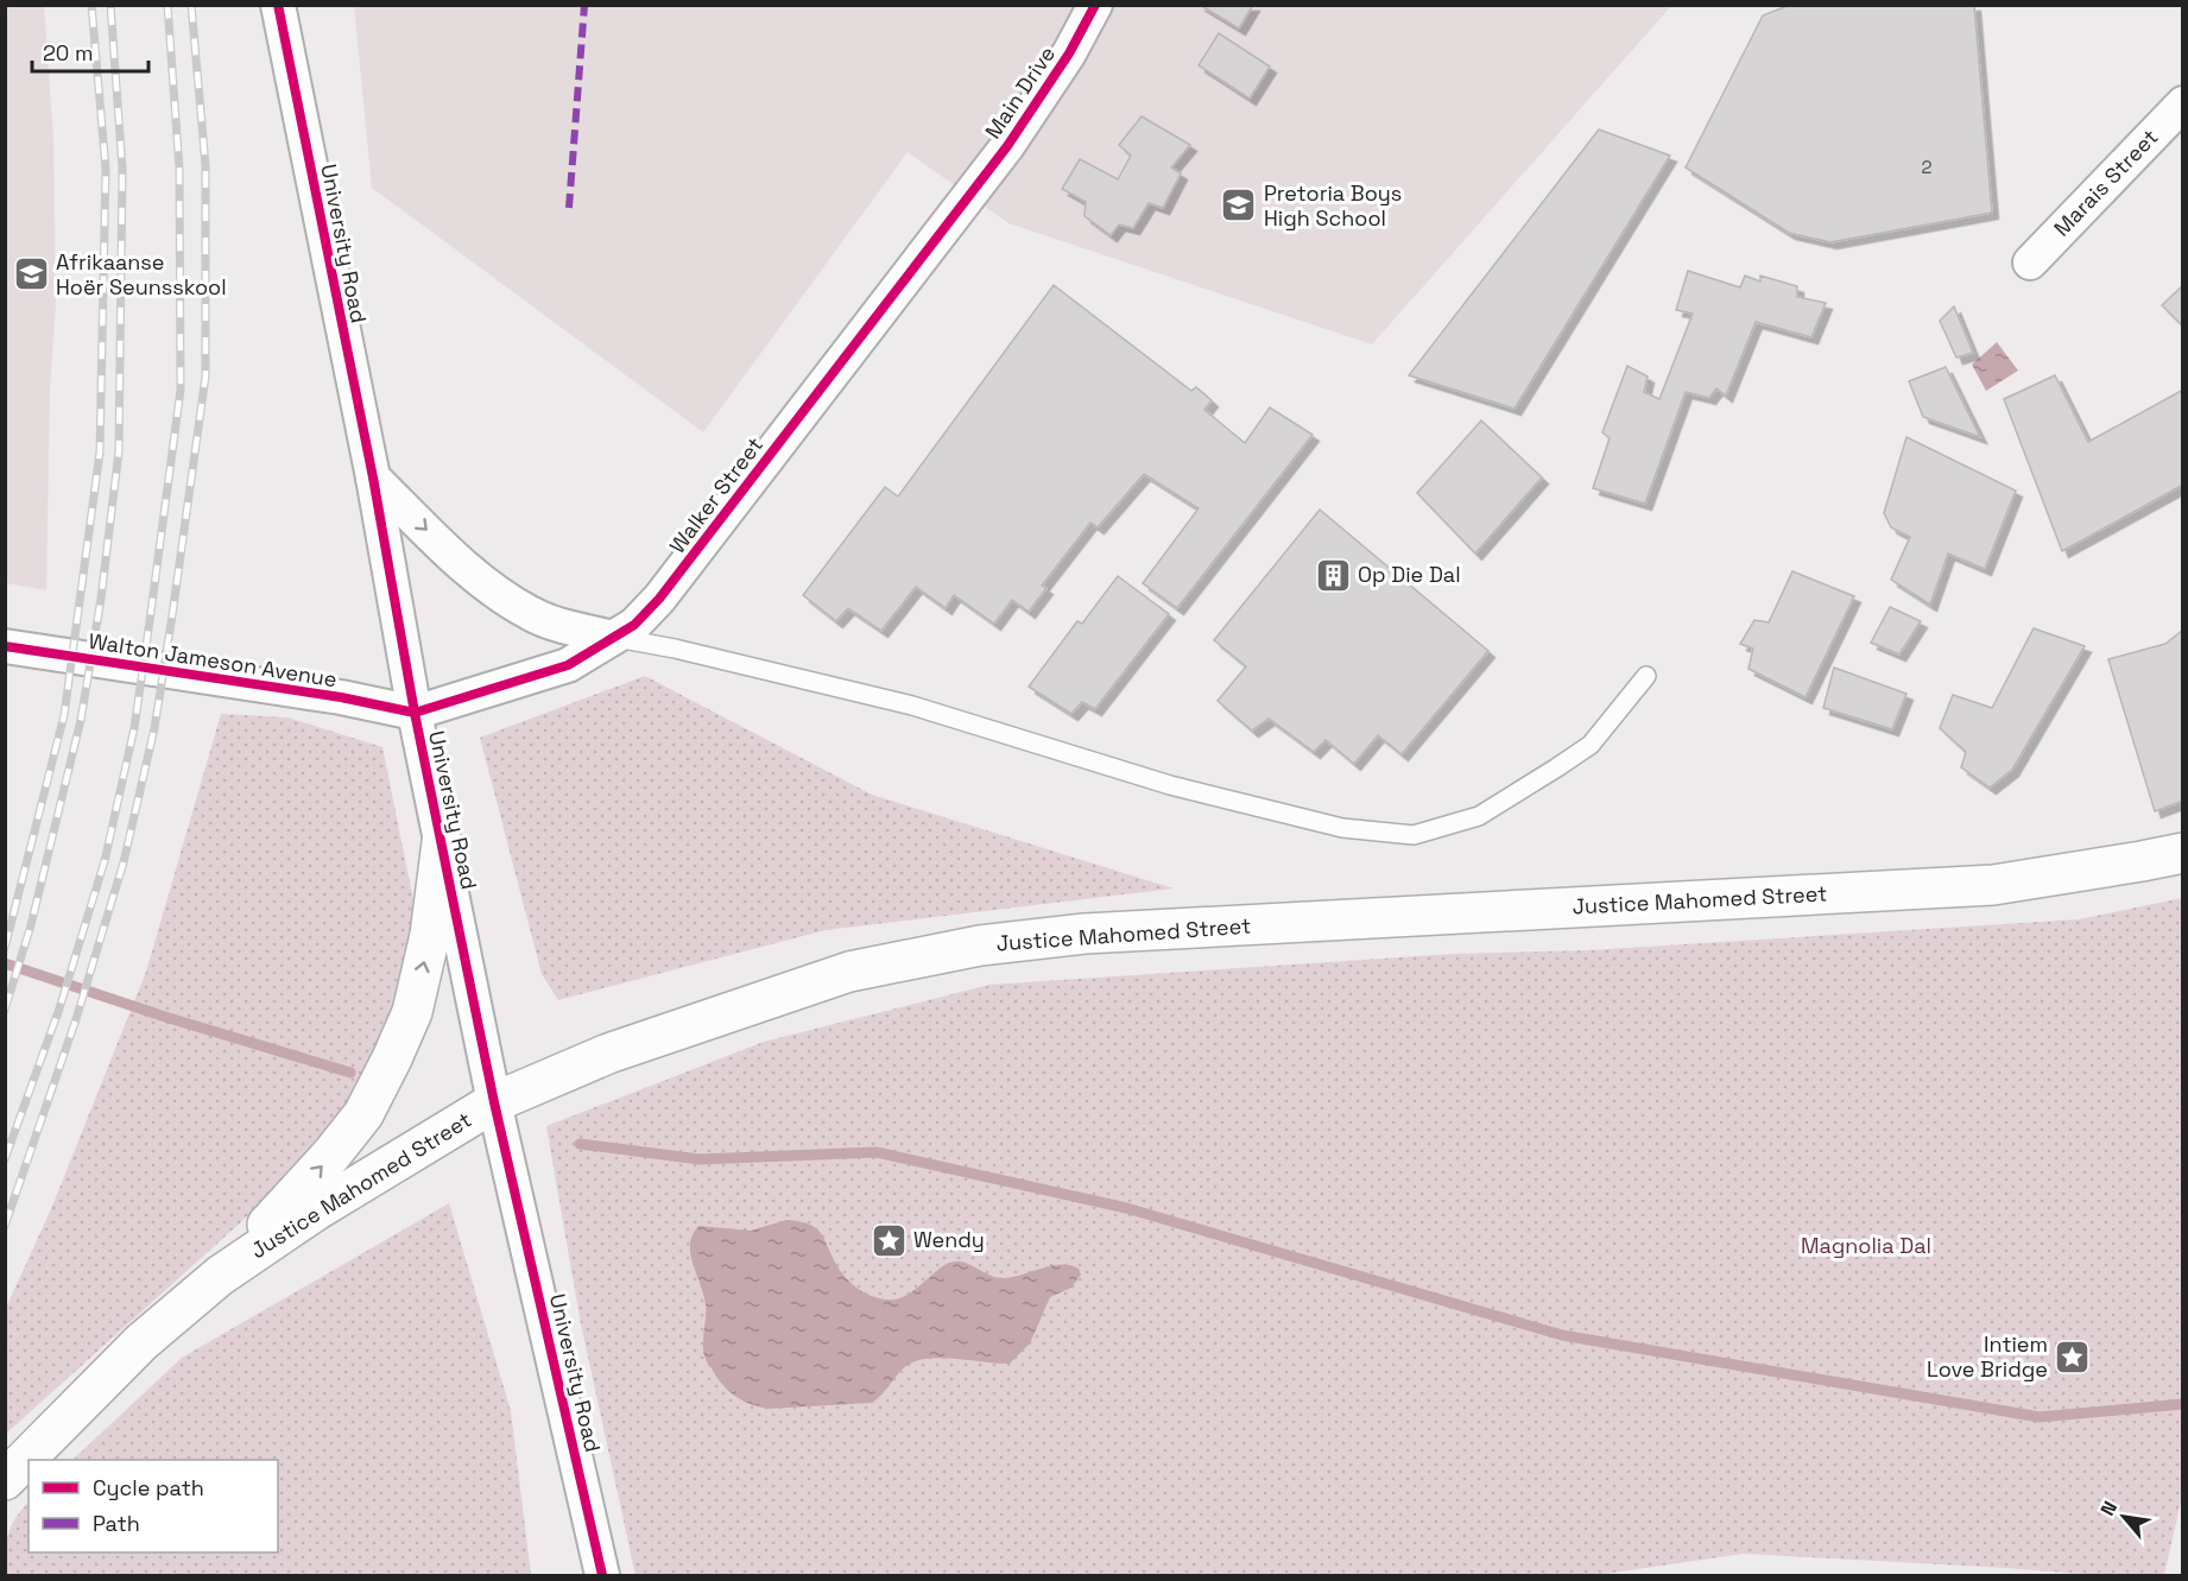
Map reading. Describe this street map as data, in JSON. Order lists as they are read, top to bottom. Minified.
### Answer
{"streets":{"main road":["Justice Mahomed Street"],"street":["Main Drive","Marais Street","University Road","Walker Street","Walton Jameson Avenue"]},"crossings":[["Main Drive","Walker Street"],["University Road","Walker Street"],["University Road","Walton Jameson Avenue"],["University Road","Justice Mahomed Street"],["Walker Street","Walton Jameson Avenue"]],"parks":["Magnolia Dal"],"places":{"school or university":["Pretoria Boys High School","Afrikaanse Hoër Seunsskool"],"building":["Op Die Dal"],"place":["Wendy","Intiem Love Bridge"]},"house_numbers":["2"],"legend":["Cycle path","Path"],"scale_bar":"20 m","north":"top left"}
